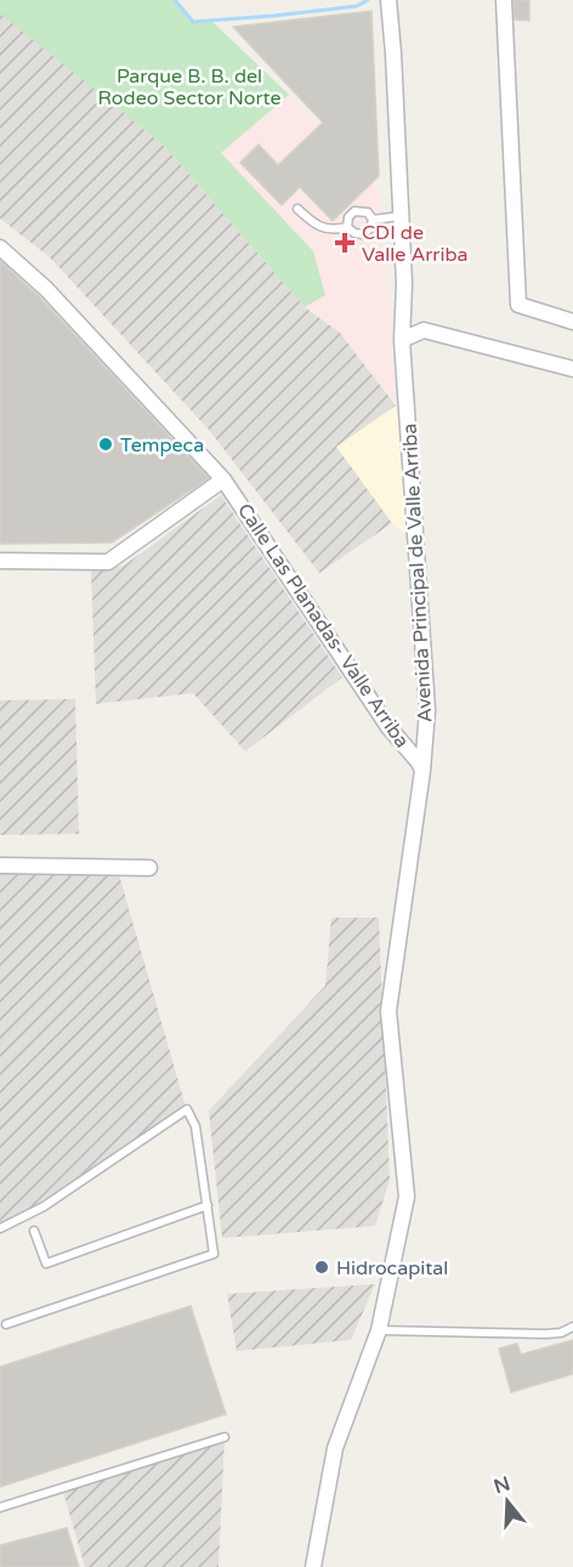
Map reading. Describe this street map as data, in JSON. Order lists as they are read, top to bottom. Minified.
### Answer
{"streets":{"street":["Avenida Principal de Valle Arriba","Calle Las Planadas- Valle Arriba"]},"crossings":[["Avenida Principal de Valle Arriba","Calle Las Planadas- Valle Arriba"]],"parks":["Parque B. B. del Rodeo Sector Norte"],"places":{"health":["CDI de Valle Arriba"],"other":["Tempeca","Hidrocapital"]},"north":"top"}
